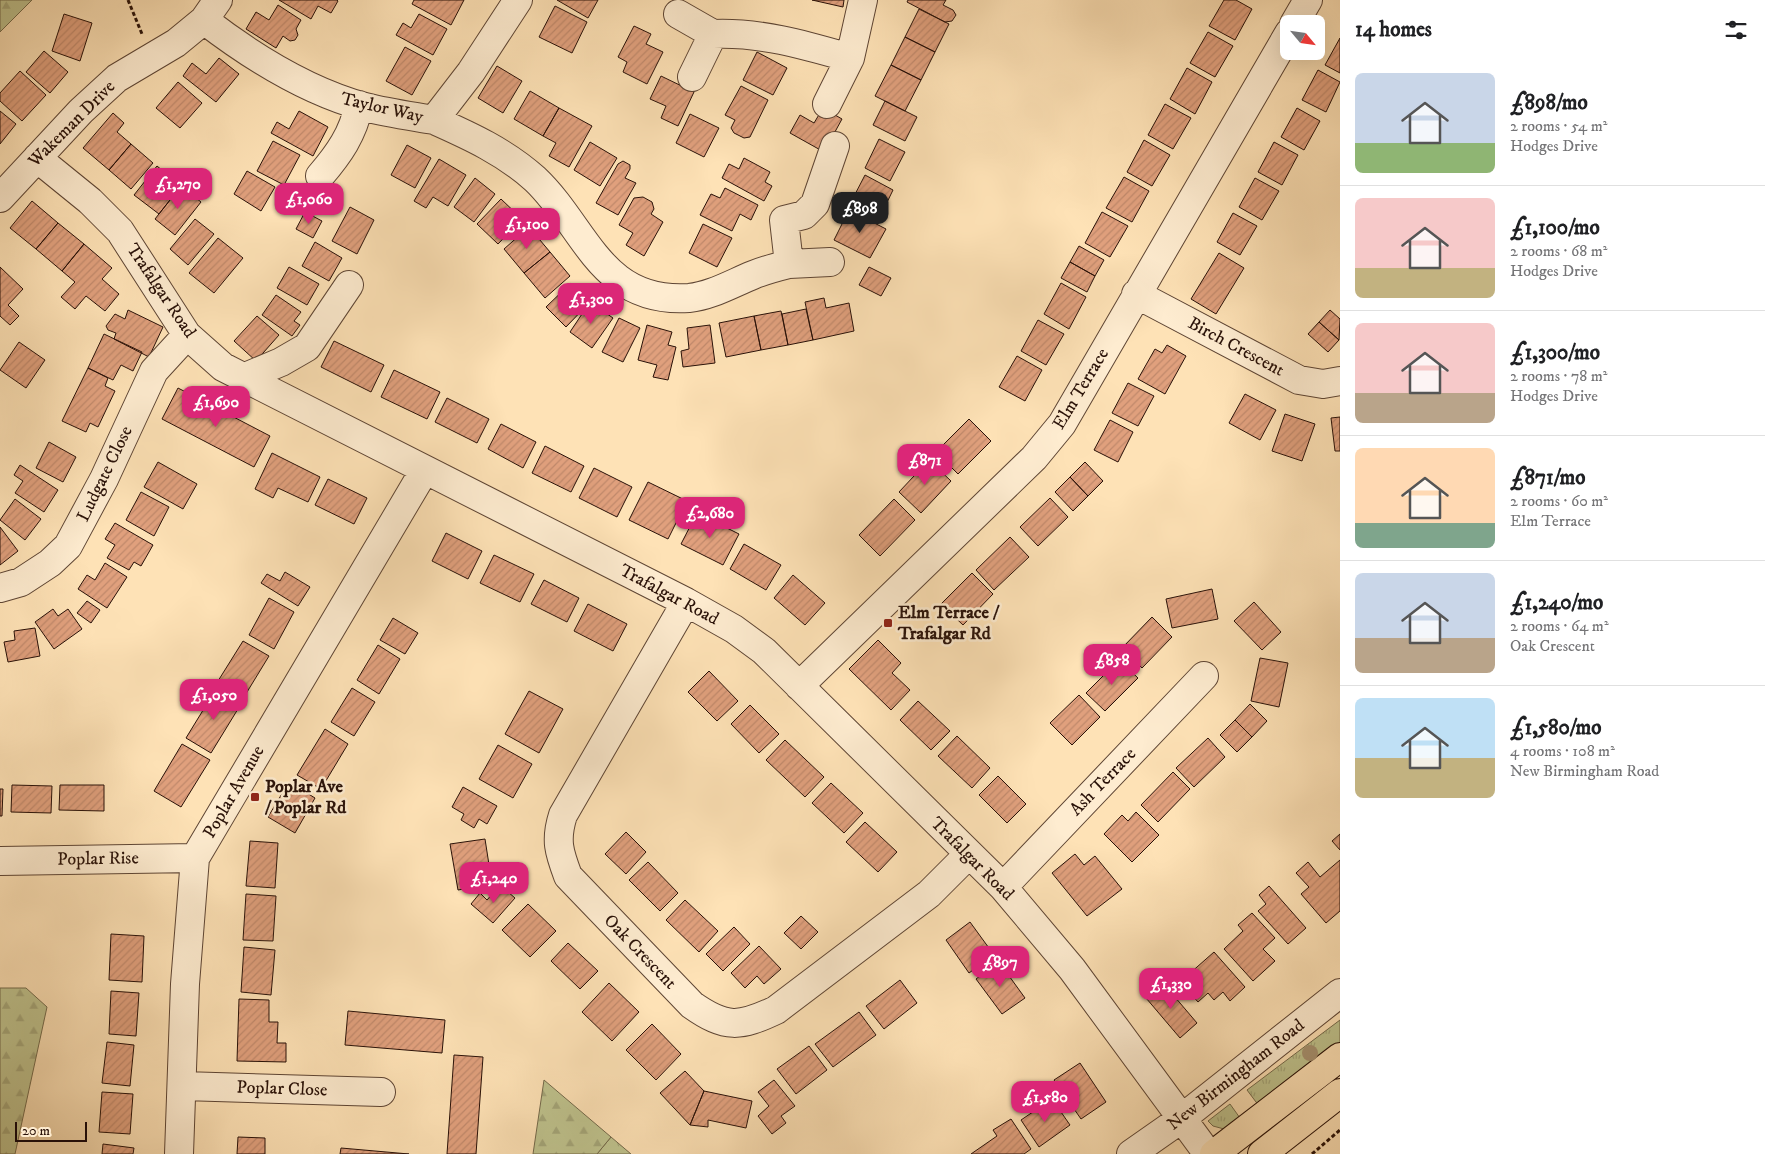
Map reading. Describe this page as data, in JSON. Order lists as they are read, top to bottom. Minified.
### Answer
{"streets":{"street":["Taylor Way","Wakeman Drive","Trafalgar Road","Birch Crescent","Elm Terrace","Ludgate Close","Ash Terrace","Poplar Avenue","Poplar Rise","Oak Crescent","New Birmingham Road","Poplar Close"]},"crossings":[["Taylor Way","Wakeman Drive"],["Wakeman Drive","Trafalgar Road"],["Trafalgar Road","Elm Terrace"],["Trafalgar Road","Ludgate Close"],["Trafalgar Road","Ash Terrace"],["Trafalgar Road","Poplar Avenue"],["Trafalgar Road","Oak Crescent"],["Trafalgar Road","New Birmingham Road"],["Birch Crescent","Elm Terrace"],["Poplar Avenue","Poplar Rise"],["Poplar Avenue","Poplar Close"]],"places":{"transit":["Elm Terrace / Trafalgar Rd","Poplar Ave / Poplar Rd"]},"scale_bar":"20 m","north":"bottom right","page":{"heading":"14 homes","list":[{"name":"£898/mo","note":"2 rooms · 54 m² · Hodges Drive"},{"name":"£1,100/mo","note":"2 rooms · 68 m² · Hodges Drive"},{"name":"£1,300/mo","note":"2 rooms · 78 m² · Hodges Drive"},{"name":"£871/mo","note":"2 rooms · 60 m² · Elm Terrace"},{"name":"£1,240/mo","note":"2 rooms · 64 m² · Oak Crescent"},{"name":"£1,580/mo","note":"4 rooms · 108 m² · New Birmingham Road"}],"price":["£1,270","£1,060","£898","£1,100","£1,300","£1,690","£871","£2,680","£858","£1,050","£1,240","£897","£1,330","£1,580"],"scale":"20 m"}}
